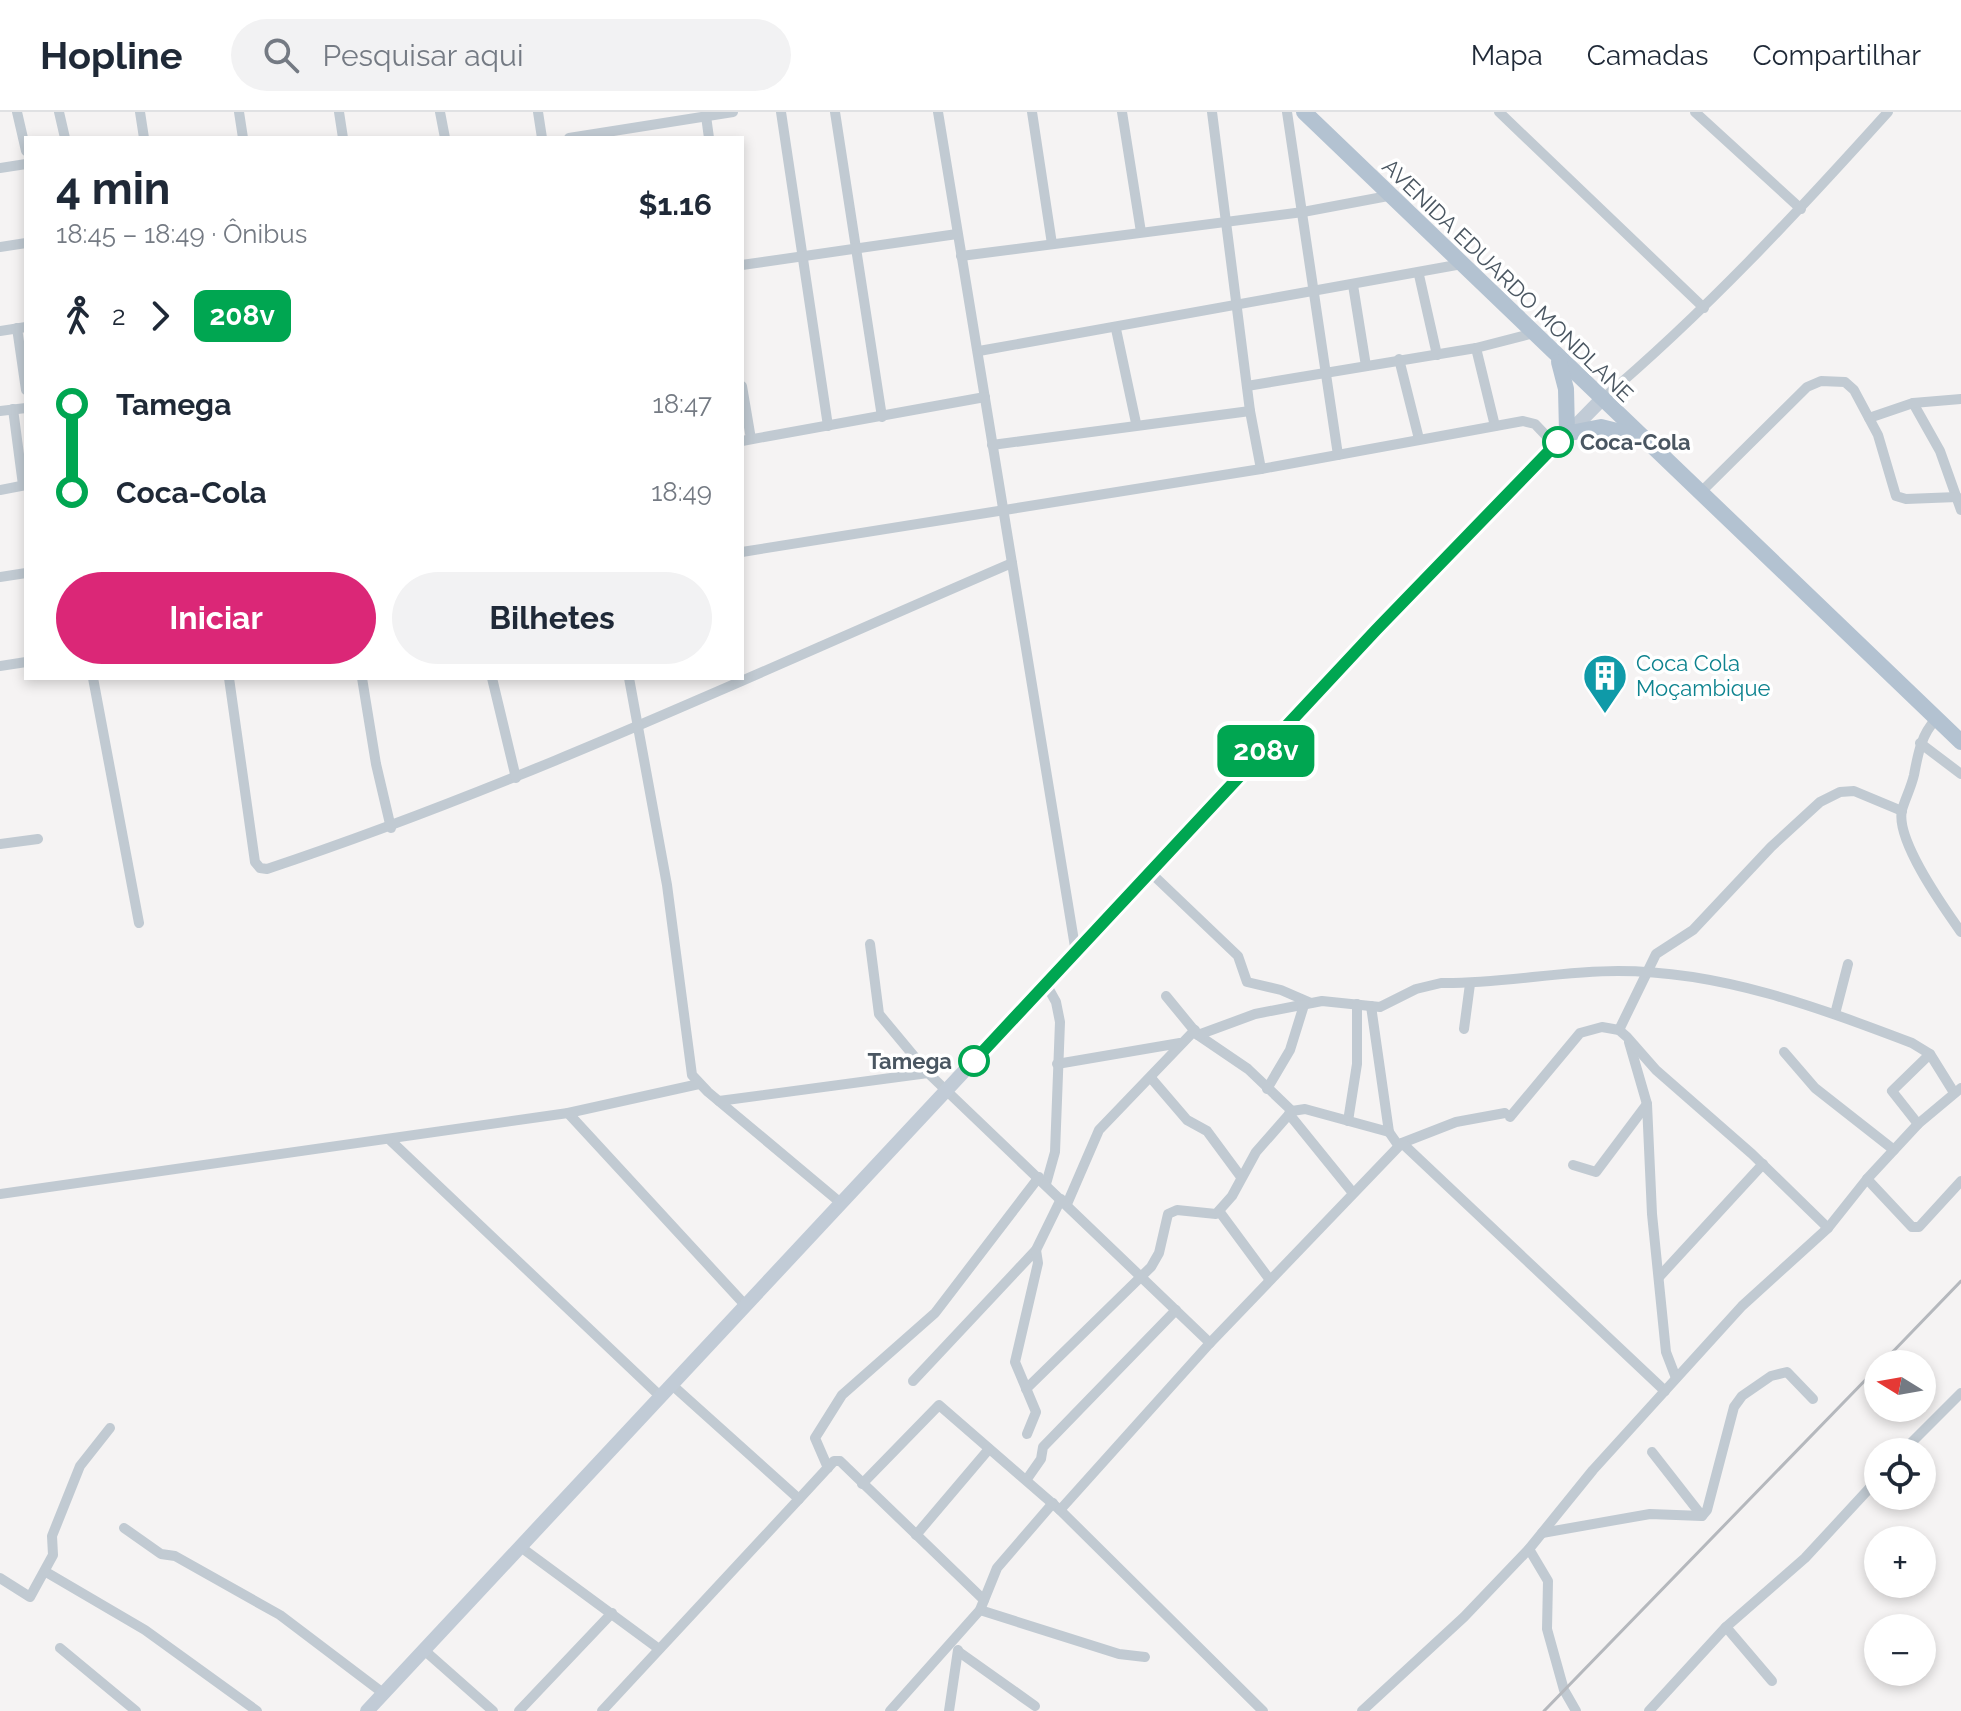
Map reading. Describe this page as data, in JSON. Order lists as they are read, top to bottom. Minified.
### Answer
{"streets":{"main road":["AVENIDA EDUARDO MONDLANE"]},"places":{"other":["Coca-Cola","Tamega"],"building":["Coca Cola Moçambique"]},"lines":["bus line 208v"],"north":"left","page":{"header":"Hopline","search":"Pesquisar aqui","nav":["Mapa","Camadas","Compartilhar"],"on_map":"208v","heading":["4 min","18:45 – 18:49 · Ônibus","$1.16"],"legs":["2","208v"],"list":[{"name":"Tamega","value":"18:47"},{"name":"Coca-Cola","value":"18:49"}],"buttons":["Iniciar","Bilhetes"],"map_buttons":["+","−"]}}
